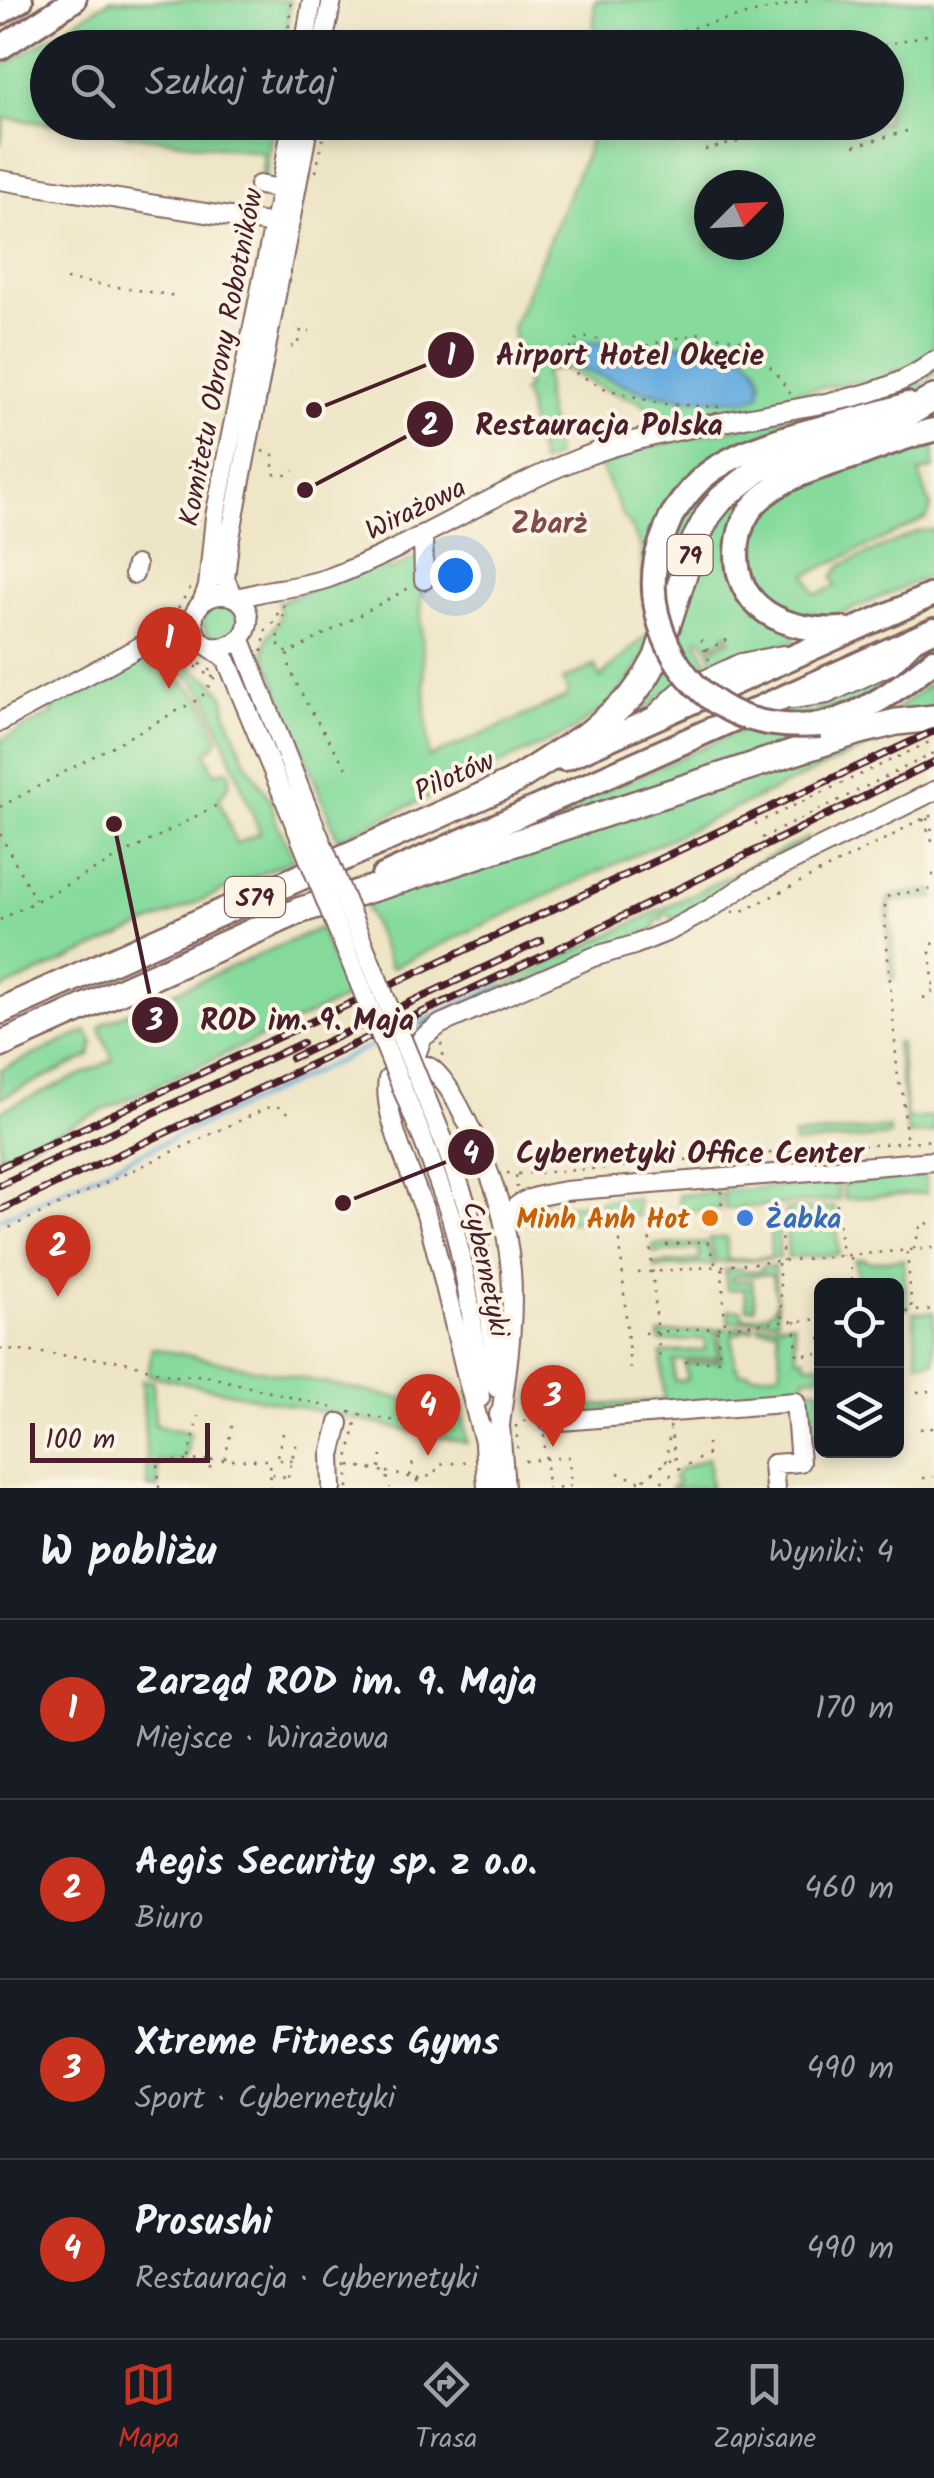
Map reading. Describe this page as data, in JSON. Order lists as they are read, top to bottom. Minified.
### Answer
{"streets":{"highway":["79","Pilotów","S79"],"street":["Komitetu Obrony Robotników","Wirażowa","Cybernetyki"]},"crossings":[["Komitetu Obrony Robotników","Wirażowa"],["79","Pilotów"]],"districts":["Zbarż"],"places":["Airport Hotel Okęcie","Restauracja Polska","ROD im. 9. Maja","Cybernetyki Office Center","Minh Anh Hot","Żabka"],"scale_bar":"100 m","north":"top right","page":{"search":"Szukaj tutaj","pins":["1","2","3","4"],"scale":"100 m","heading":["W pobliżu","Wyniki: 4"],"list":[{"mark":"1","name":"Zarząd ROD im. 9. Maja","note":"Miejsce · Wirażowa","value":"170 m"},{"mark":"2","name":"Aegis Security sp. z o.o.","note":"Biuro","value":"460 m"},{"mark":"3","name":"Xtreme Fitness Gyms","note":"Sport · Cybernetyki","value":"490 m"},{"mark":"4","name":"Prosushi","note":"Restauracja · Cybernetyki","value":"490 m"}],"nav":["Mapa","Trasa","Zapisane"]}}
